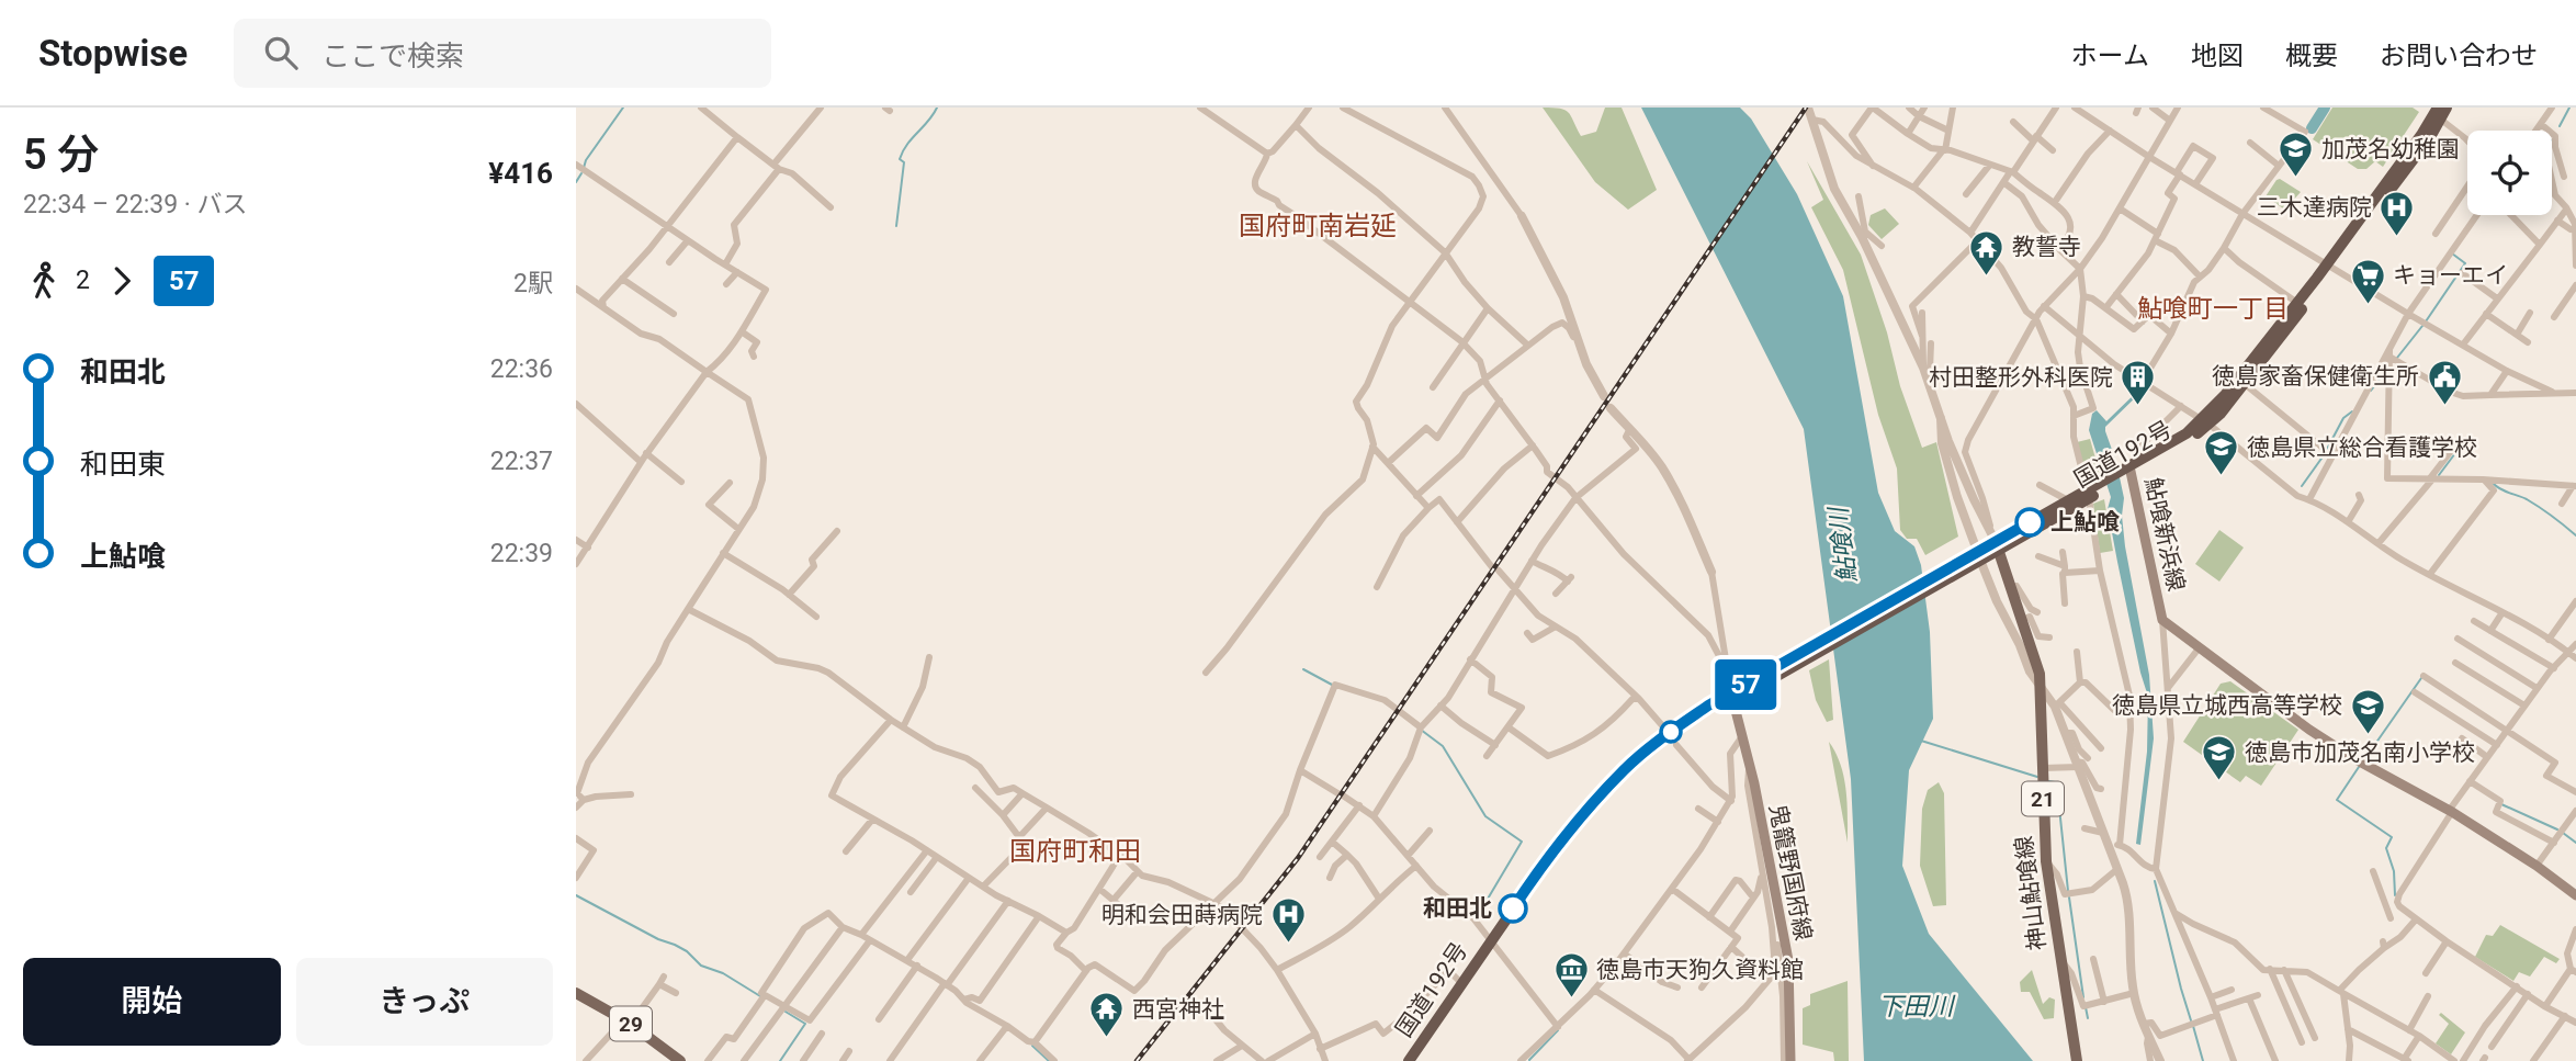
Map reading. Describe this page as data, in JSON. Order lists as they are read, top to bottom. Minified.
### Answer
{"streets":{"highway":["国道192号"],"main road":["鮎喰新浜線","21","鬼籠野国府線","神山鮎喰線","29"]},"crossings":[["国道192号","鮎喰新浜線"],["国道192号","鬼籠野国府線"],["国道192号","神山鮎喰線"]],"districts":["国府町南岩延","鮎喰町一丁目","国府町和田"],"water":["鮎喰川","下田川"],"places":{"school or university":["加茂名幼稚園","徳島県立総合看護学校","徳島県立城西高等学校","徳島市加茂名南小学校"],"hospital":["三木達病院","明和会田蒔病院"],"temple":["教誓寺","西宮神社"],"supermarket":["キョーエイ"],"public building":["徳島家畜保健衛生所"],"building":["村田整形外科医院"],"other":["上鮎喰","和田北"],"museum":["徳島市天狗久資料館"]},"lines":["bus line 57"],"page":{"header":"Stopwise","search":"ここで検索","nav":["ホーム","地図","概要","お問い合わせ"],"heading":["5 分","22:34 – 22:39 · バス","¥416"],"on_map":"57","legs":["2","57","2駅"],"list":[{"name":"和田北","value":"22:36"},{"name":"和田東","value":"22:37"},{"name":"上鮎喰","value":"22:39"}],"buttons":["開始","きっぷ"]}}
